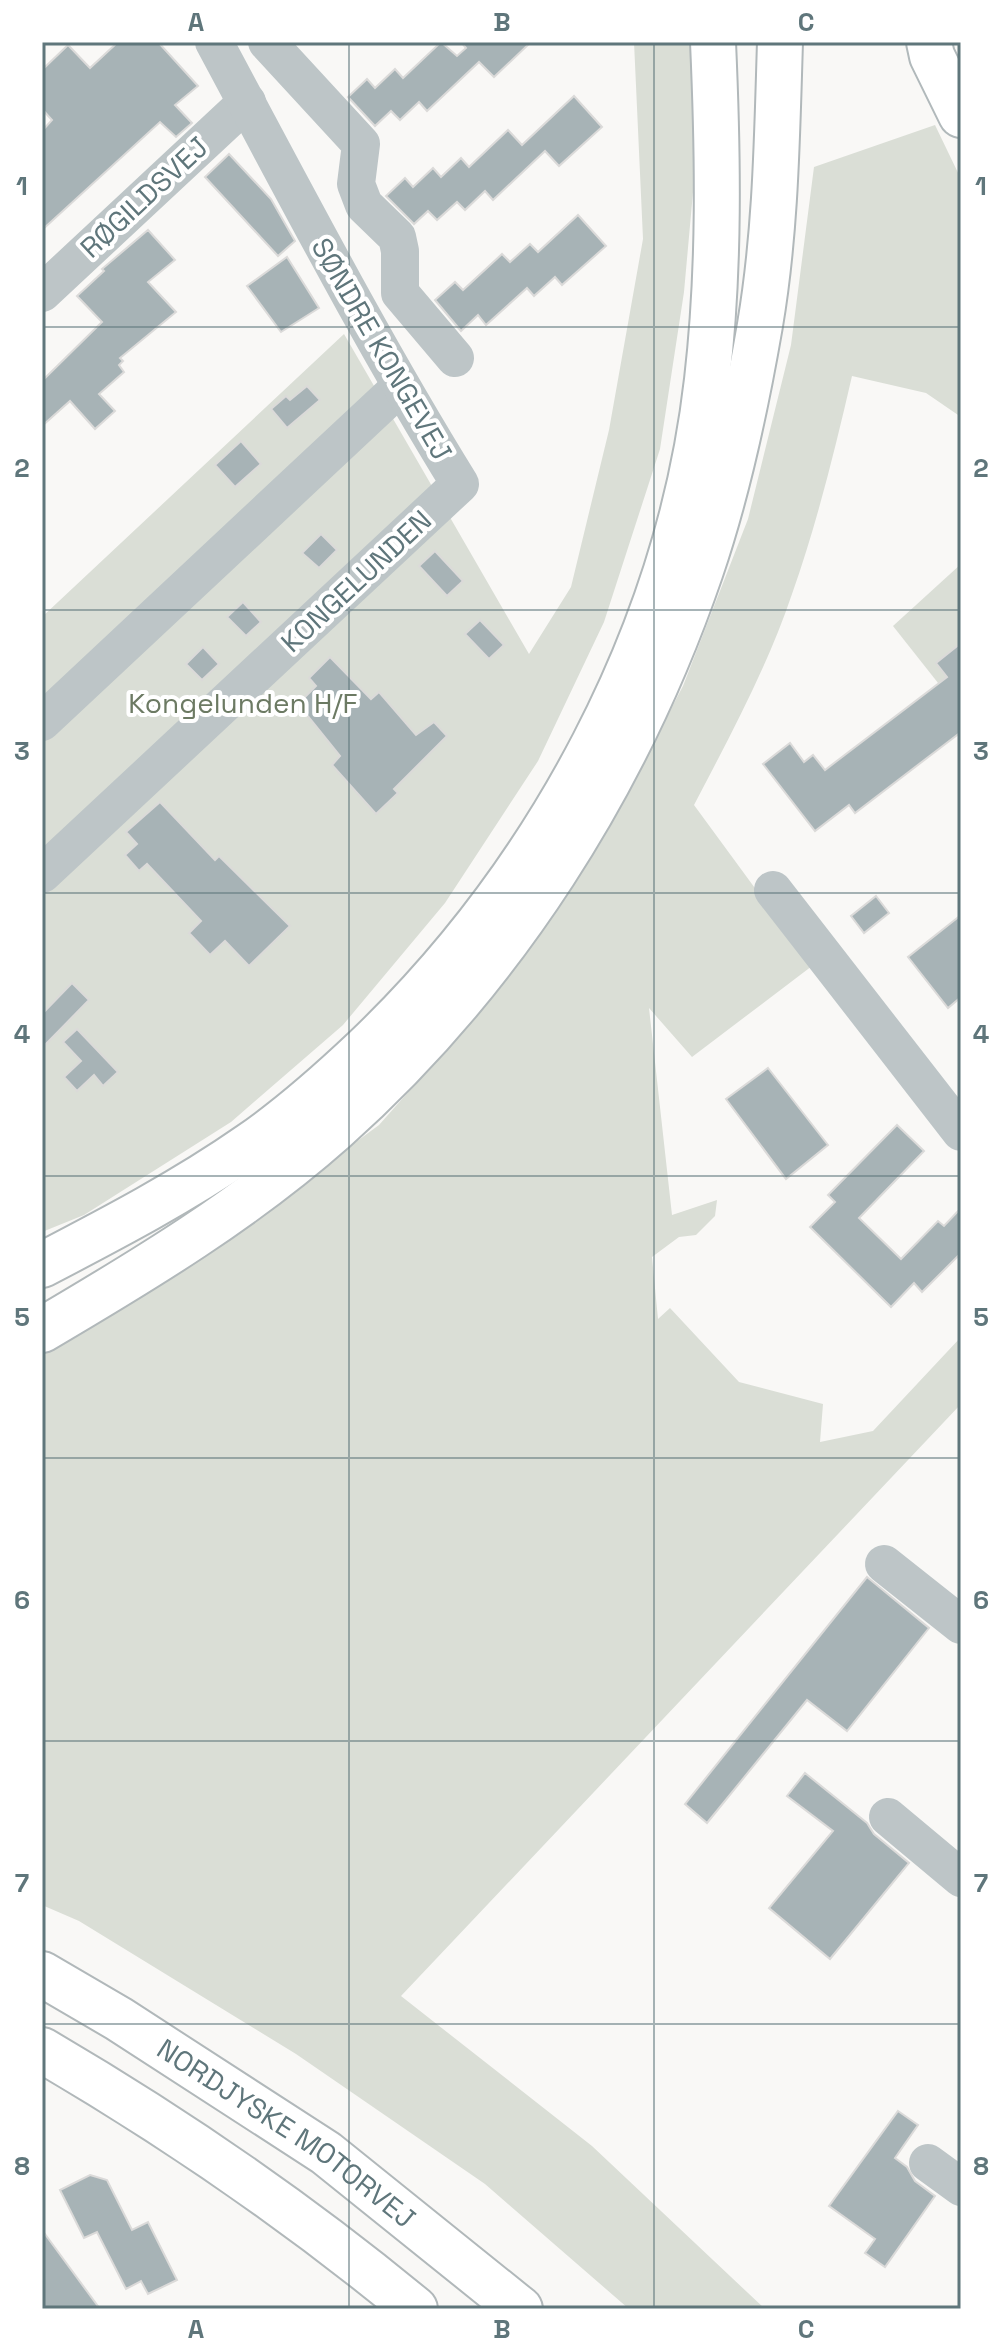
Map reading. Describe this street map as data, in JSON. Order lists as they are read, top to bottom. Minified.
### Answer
{"streets":{"main road":["NORDJYSKE MOTORVEJ"],"street":["RØGILDSVEJ","SØNDRE KONGEVEJ","KONGELUNDEN"]},"crossings":[["RØGILDSVEJ","SØNDRE KONGEVEJ"],["SØNDRE KONGEVEJ","KONGELUNDEN"]],"parks":["Kongelunden H/F"],"grid":{"columns":["A","B","C"],"rows":["1","2","3","4","5","6","7","8"]}}
